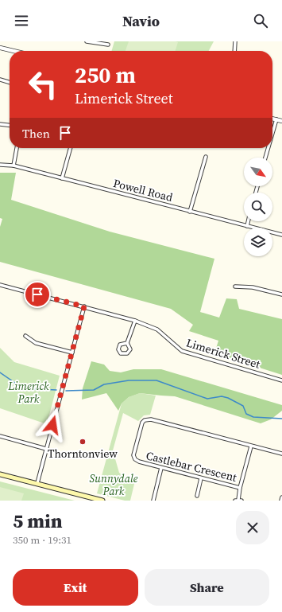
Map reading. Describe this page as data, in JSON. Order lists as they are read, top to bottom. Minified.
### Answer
{"streets":{"street":["Powell Road","Limerick Street","Castlebar Crescent"]},"parks":["Limerick Park","Sunnydale Park"],"places":["Thorntonview"],"north":"bottom right","page":{"header":"Navio","turn":["250 m","Limerick Street"],"then":"Then","heading":["5 min","350 m · 19:31"],"buttons":["Exit","Share"]}}
